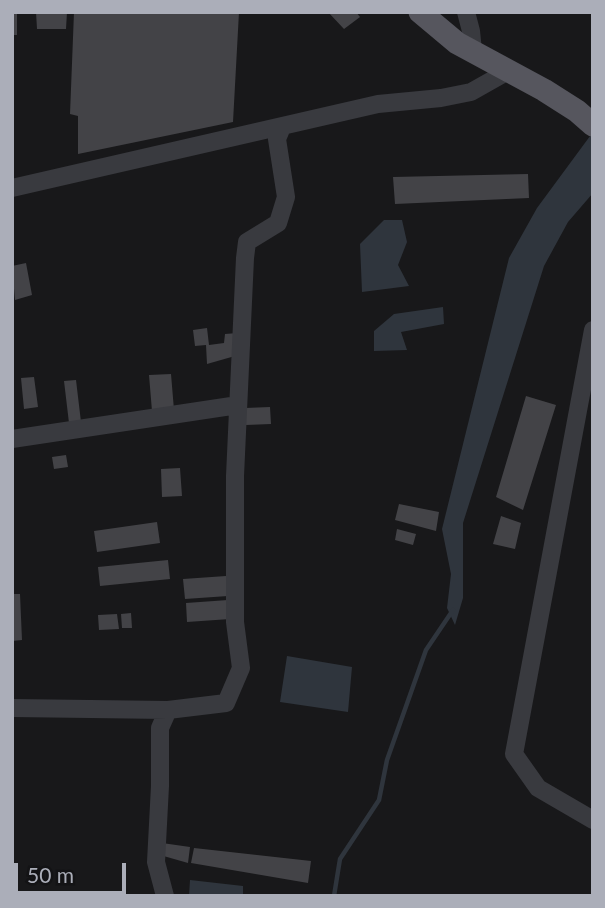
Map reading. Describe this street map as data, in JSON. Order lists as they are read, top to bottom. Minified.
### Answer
{"scale_bar":"50 m"}
